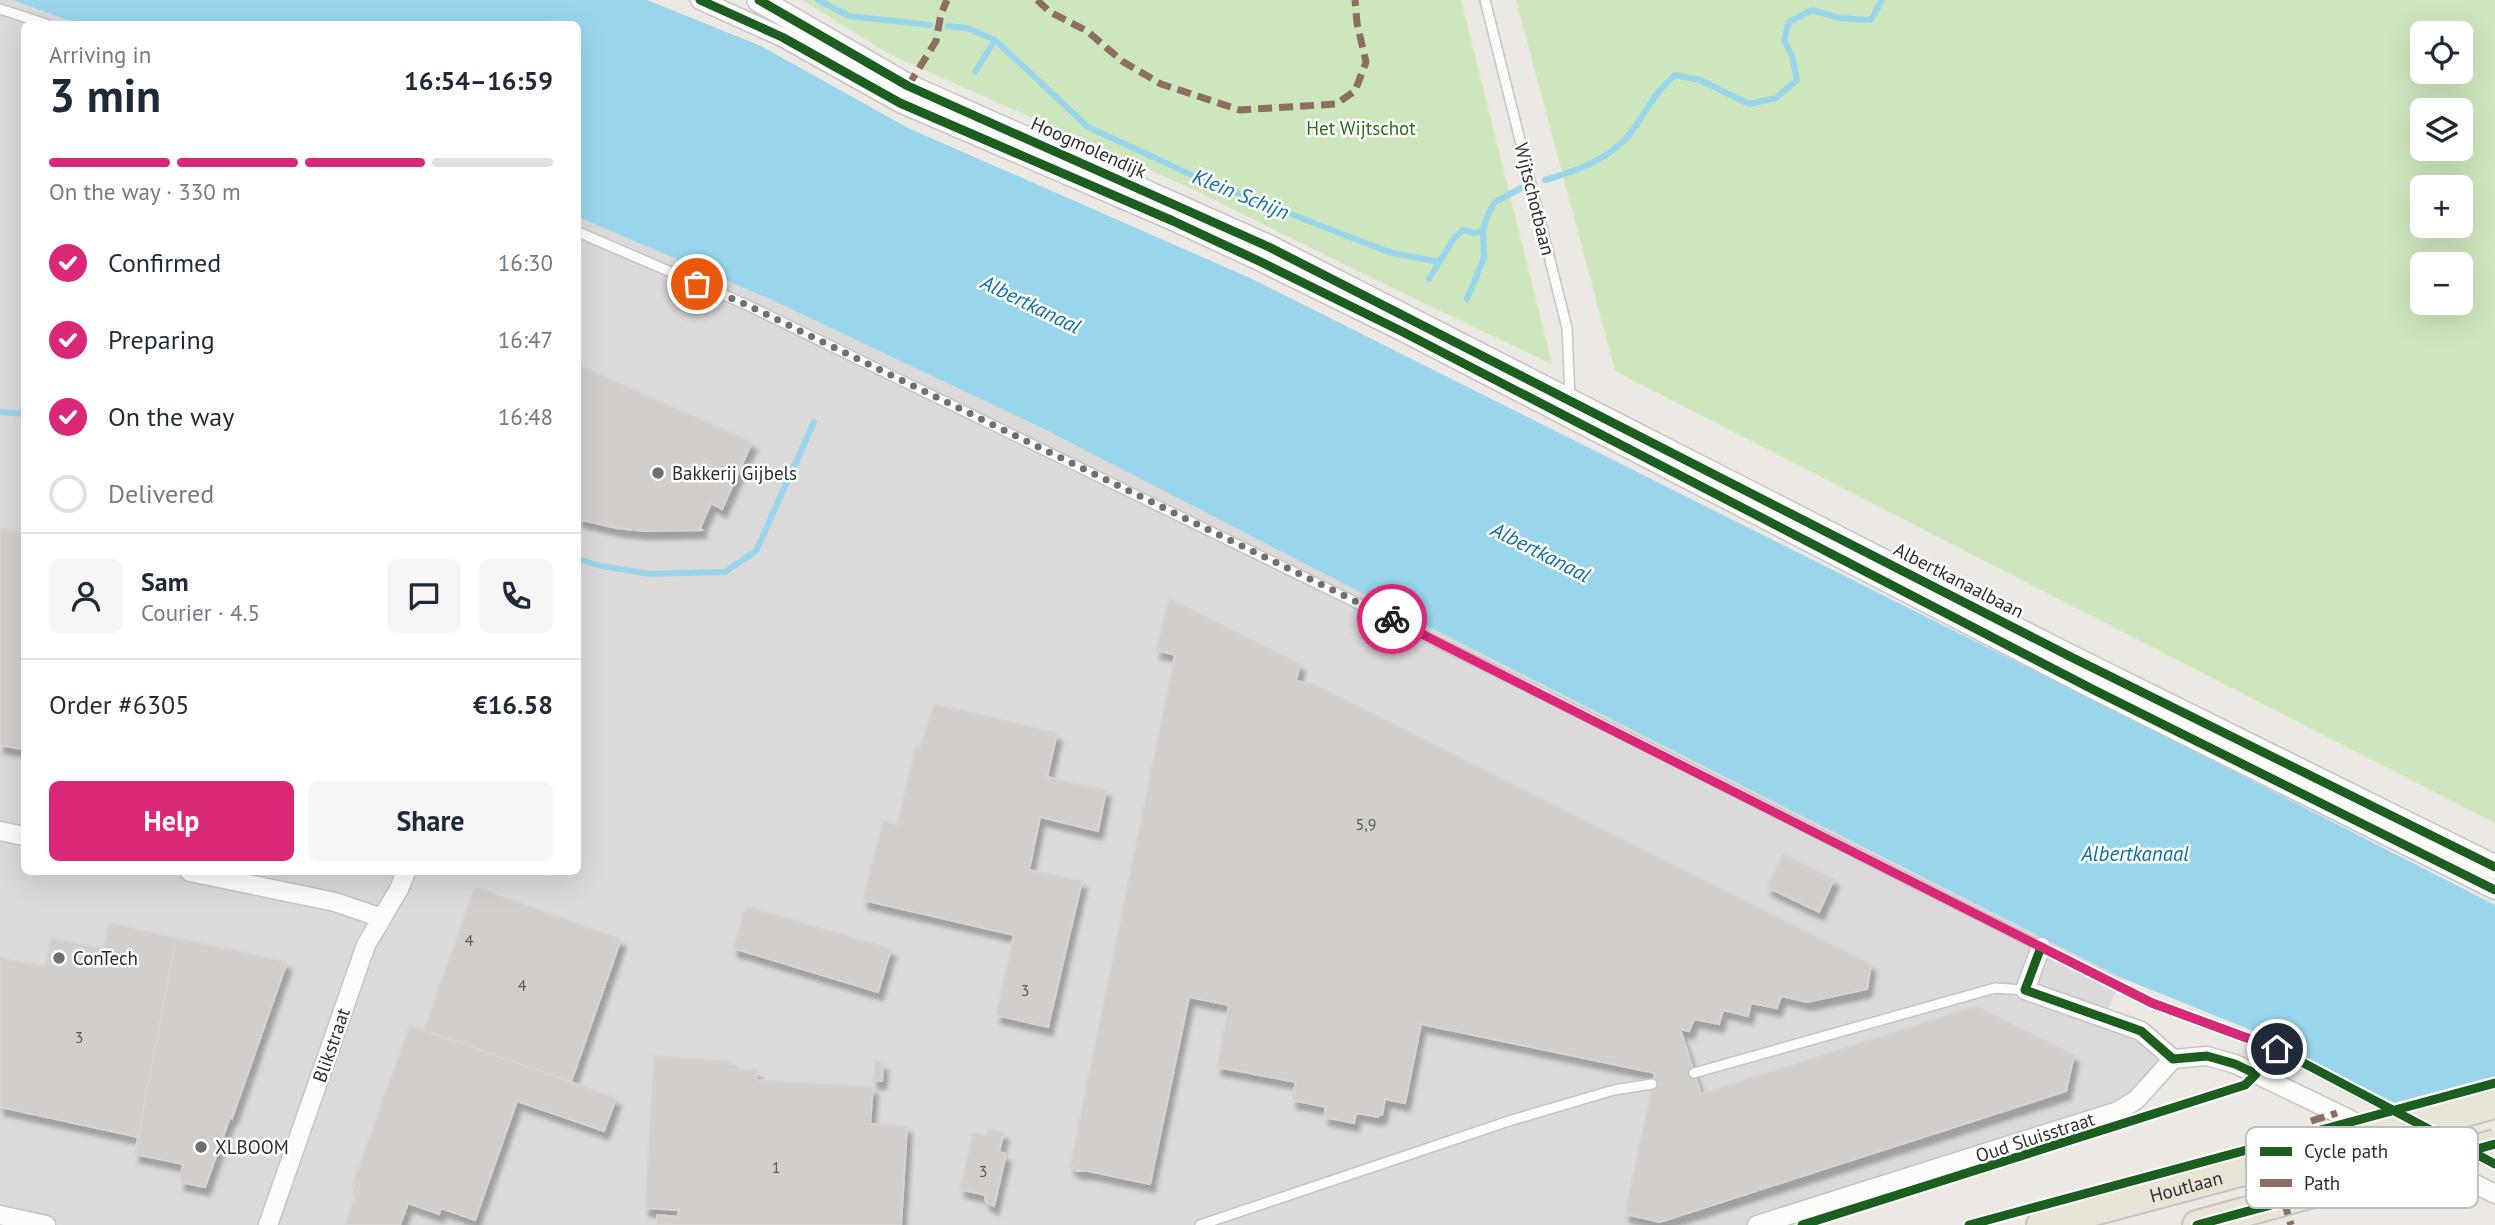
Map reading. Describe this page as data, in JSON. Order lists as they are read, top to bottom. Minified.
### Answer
{"streets":{"main road":["Houtlaan"],"street":["Hoogmolendijk","Albertkanaalbaan","Blikstraat","Oud Sluisstraat"],"lane":["Wijtschotbaan"]},"crossings":[["Hoogmolendijk","Albertkanaalbaan"],["Wijtschotbaan","Albertkanaalbaan"]],"water":["Klein Schijn","Albertkanaal"],"parks":["Het Wijtschot"],"places":["Bakkerij Gijbels","ConTech","XLBOOM"],"house_numbers":["5,9","4","4","3","3","1","3"],"legend":["Cycle path","Path"],"page":{"map_buttons":["+","−"],"heading":["3 min","Arriving in","16:54–16:59"],"panel":["Sam","Courier · 4.5","Order #6305","€16.58"],"bar":"On the way · 330 m","list":[["Confirmed","16:30"],["Preparing","16:47"],["On the way","16:48"],"Delivered"],"buttons":["Help","Share"]}}
